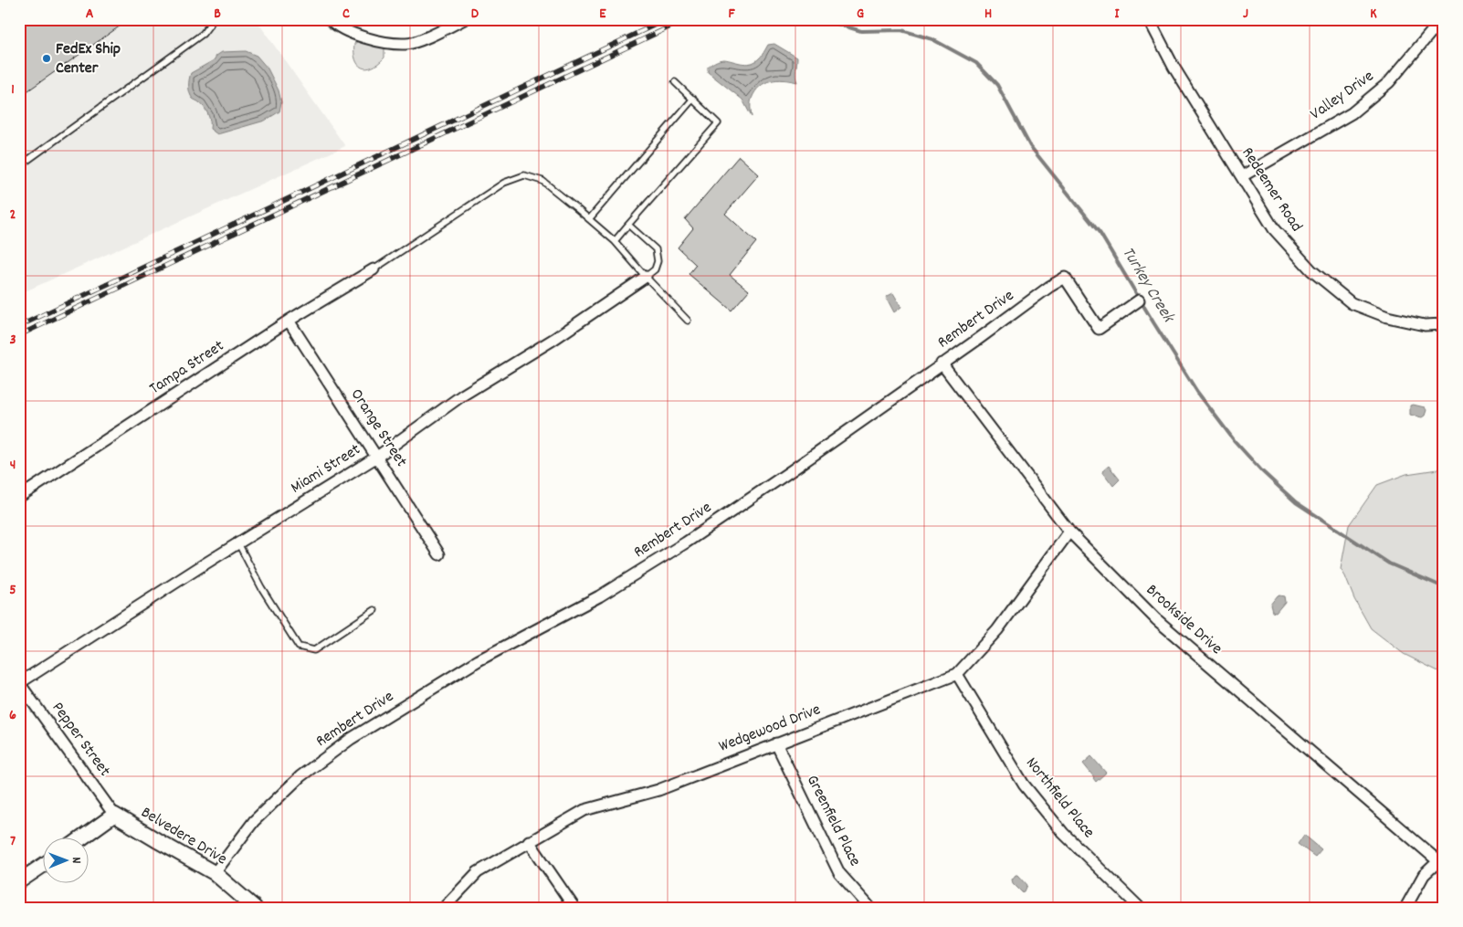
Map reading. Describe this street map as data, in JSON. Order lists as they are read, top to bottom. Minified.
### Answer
{"streets":{"street":["Valley Drive","Redeemer Road","Rembert Drive","Tampa Street","Orange Street","Miami Street","Brookside Drive","Wedgewood Drive","Pepper Street","Northfield Place","Greenfield Place","Belvedere Drive"]},"crossings":[["Valley Drive","Redeemer Road"],["Rembert Drive","Brookside Drive"],["Rembert Drive","Belvedere Drive"],["Tampa Street","Orange Street"],["Orange Street","Miami Street"],["Miami Street","Pepper Street"],["Brookside Drive","Wedgewood Drive"],["Wedgewood Drive","Northfield Place"],["Wedgewood Drive","Greenfield Place"],["Pepper Street","Belvedere Drive"]],"water":["Turkey Creek"],"places":["FedEx Ship Center"],"north":"right","grid":{"columns":["A","B","C","D","E","F","G","H","I","J","K"],"rows":["1","2","3","4","5","6","7"]}}
